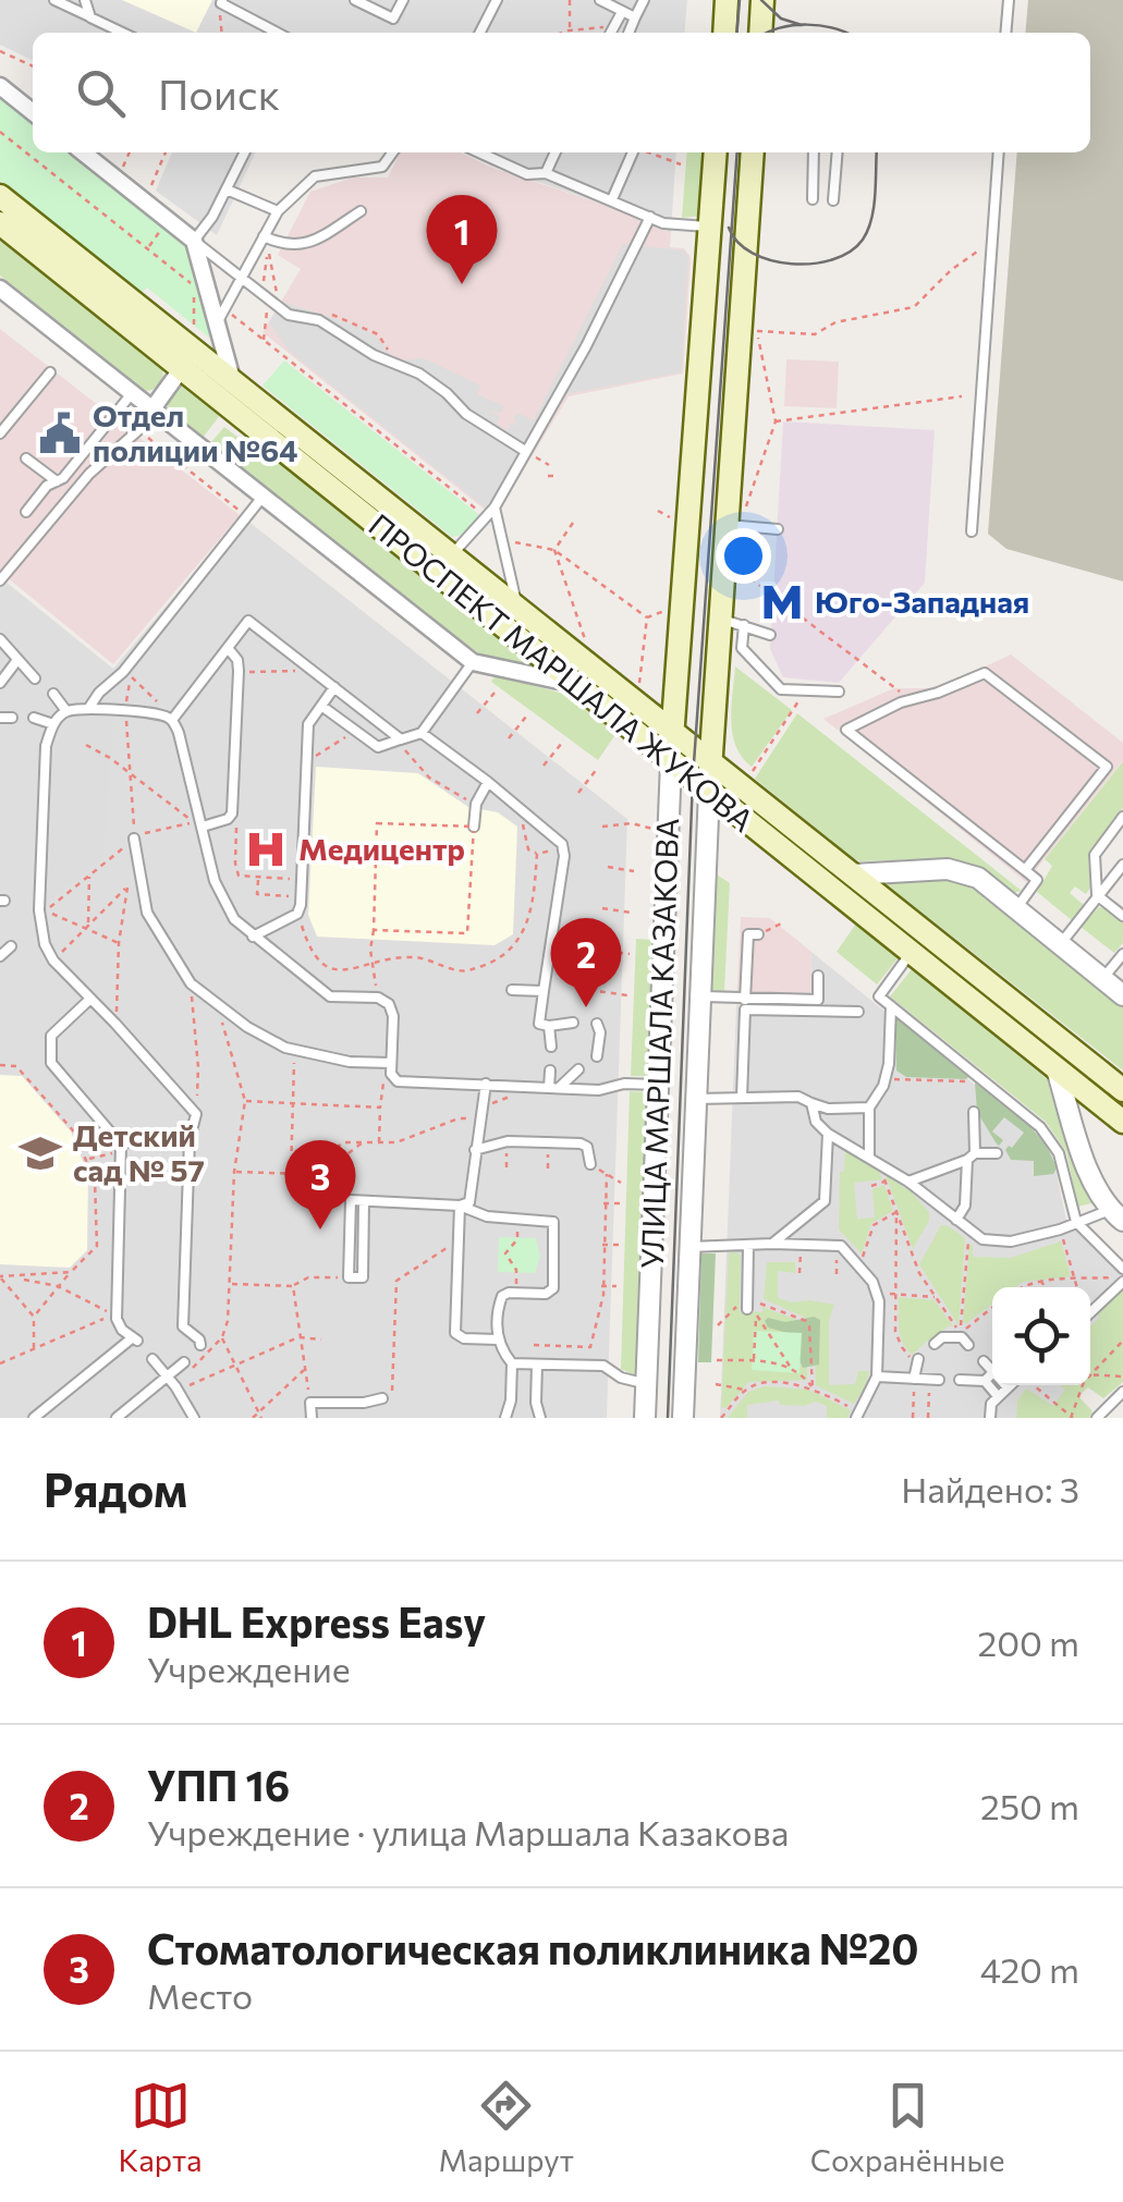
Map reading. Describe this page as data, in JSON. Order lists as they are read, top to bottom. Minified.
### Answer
{"streets":{"main road":["ПРОСПЕКТ МАРШАЛА ЖУКОВА","УЛИЦА МАРШАЛА КАЗАКОВА"]},"crossings":[["ПРОСПЕКТ МАРШАЛА ЖУКОВА","УЛИЦА МАРШАЛА КАЗАКОВА"]],"places":{"public building":["Отдел полиции №64"],"metro station":["Юго-Западная"],"hospital":["Медицентр"],"school or university":["Детский сад № 57"]},"page":{"search":"Поиск","pins":["1","2","3"],"heading":["Рядом","Найдено: 3"],"list":[{"mark":"1","name":"DHL Express Easy","note":"Учреждение","value":"200 m"},{"mark":"2","name":"УПП 16","note":"Учреждение · улица Маршала Казакова","value":"250 m"},{"mark":"3","name":"Стоматологическая поликлиника №20","note":"Место","value":"420 m"}],"nav":["Карта","Маршрут","Сохранённые"]}}
